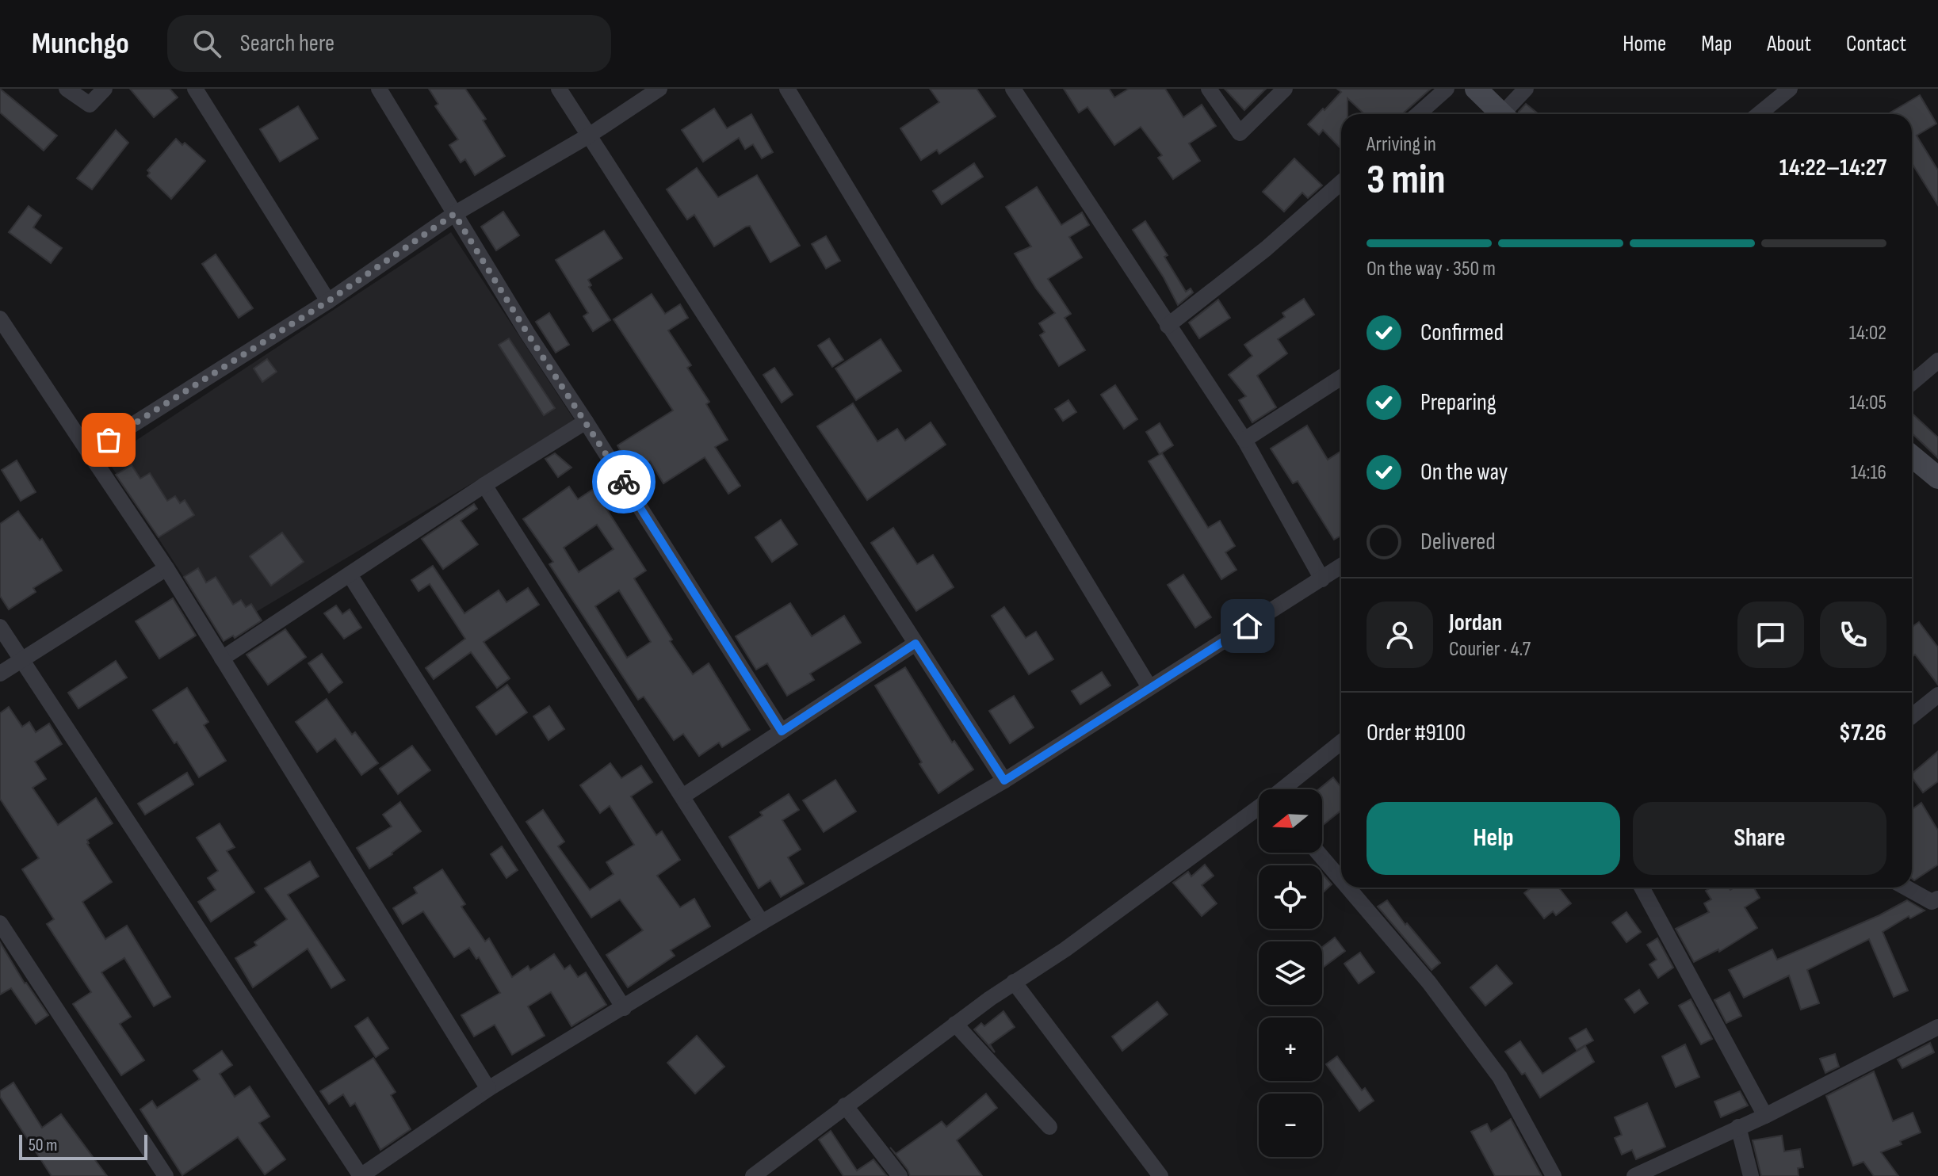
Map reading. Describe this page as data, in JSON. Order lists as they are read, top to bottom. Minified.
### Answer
{"scale_bar":"50 m","north":"left","page":{"header":"Munchgo","search":"Search here","nav":["Home","Map","About","Contact"],"heading":["3 min","Arriving in","14:22–14:27"],"panel":["Jordan","Courier · 4.7","Order #9100","$7.26"],"bar":"On the way · 350 m","list":[["Confirmed","14:02"],["Preparing","14:05"],["On the way","14:16"],"Delivered"],"map_buttons":["+","−"],"buttons":["Help","Share"],"scale":"50 m"}}
